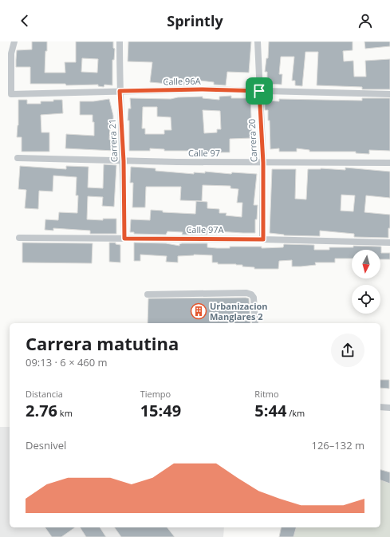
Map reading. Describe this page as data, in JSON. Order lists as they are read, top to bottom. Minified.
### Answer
{"streets":{"street":["Calle 96A","Carrera 21","Carrera 20","Calle 97","Calle 97A"]},"crossings":[["Calle 96A","Carrera 21"],["Calle 96A","Carrera 20"],["Carrera 21","Calle 97"],["Carrera 21","Calle 97A"],["Carrera 20","Calle 97"],["Carrera 20","Calle 97A"]],"places":{"building":["Urbanizacion Manglares 2"]},"north":"bottom","page":{"header":"Sprintly","heading":["Carrera matutina","09:13 · 6 × 460 m"],"stats":[["Distancia","2.76 km"],["Tiempo","15:49"],["Ritmo","5:44 /km"]],"chart":["Desnivel","126–132 m"]}}
